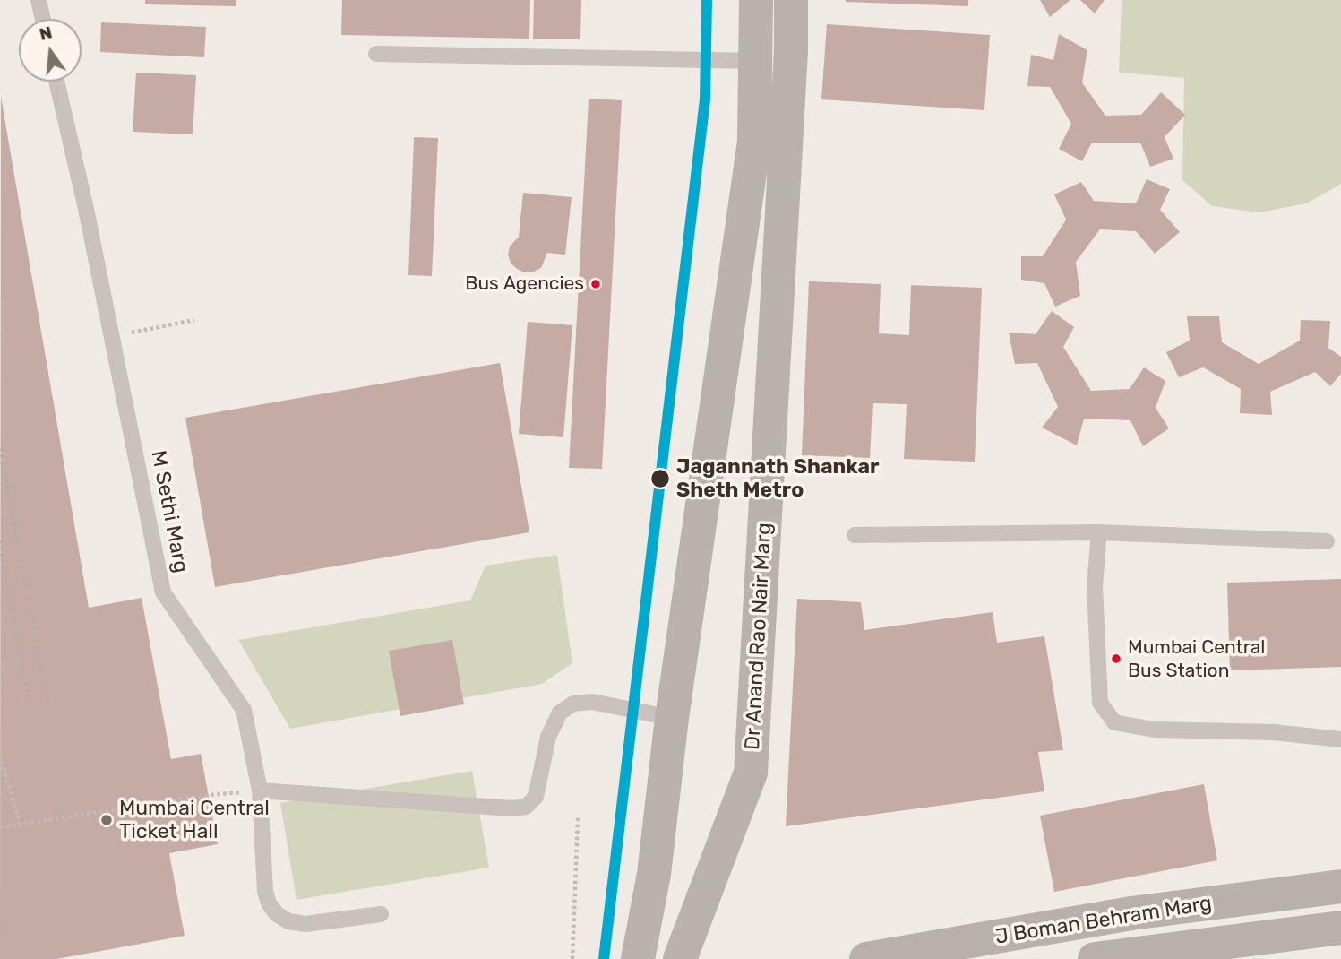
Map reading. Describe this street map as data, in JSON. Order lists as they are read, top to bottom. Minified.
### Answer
{"streets":{"main road":["Dr Anand Rao Nair Marg","J Boman Behram Marg"],"lane":["M Sethi Marg"]},"places":["Bus Agencies","Jagannath Shankar Sheth Metro","Mumbai Central Bus Station","Mumbai Central Ticket Hall"],"north":"top"}
